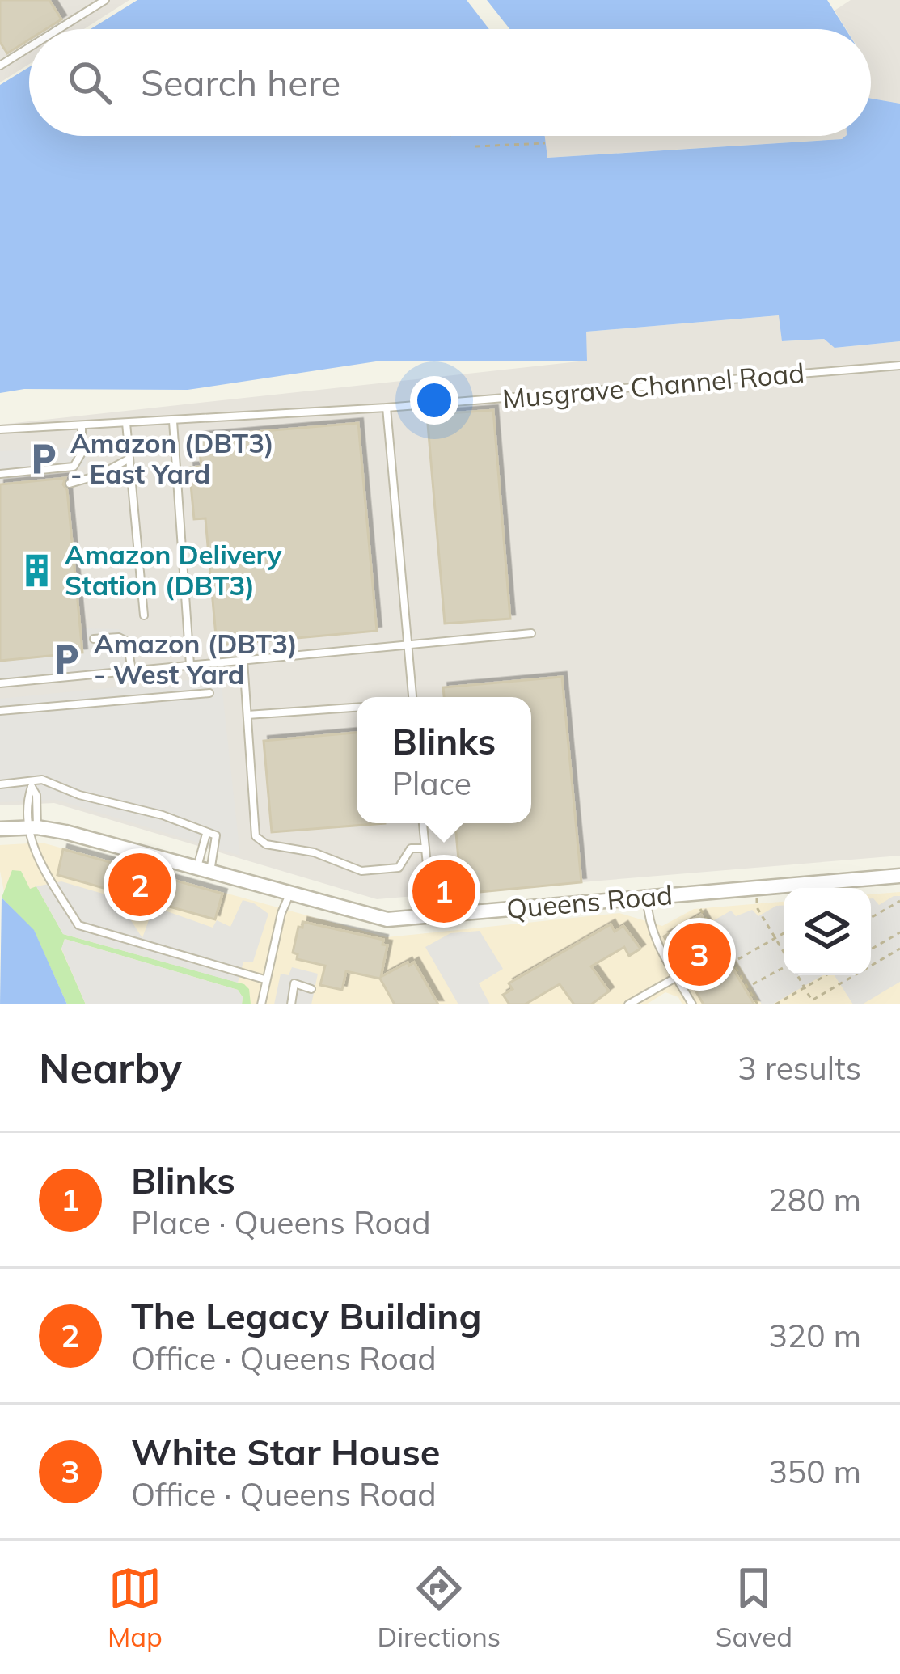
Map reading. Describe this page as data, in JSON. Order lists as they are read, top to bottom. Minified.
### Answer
{"streets":{"street":["Queens Road"],"lane":["Musgrave Channel Road"]},"places":{"parking":["Amazon (DBT3) - East Yard","Amazon (DBT3) - West Yard"],"building":["Amazon Delivery Station (DBT3)"]},"page":{"search":"Search here","popup":["Blinks","Place"],"pins":["2","1","3"],"heading":["Nearby","3 results"],"list":[{"mark":"1","name":"Blinks","note":"Place · Queens Road","value":"280 m"},{"mark":"2","name":"The Legacy Building","note":"Office · Queens Road","value":"320 m"},{"mark":"3","name":"White Star House","note":"Office · Queens Road","value":"350 m"}],"nav":["Map","Directions","Saved"]}}
